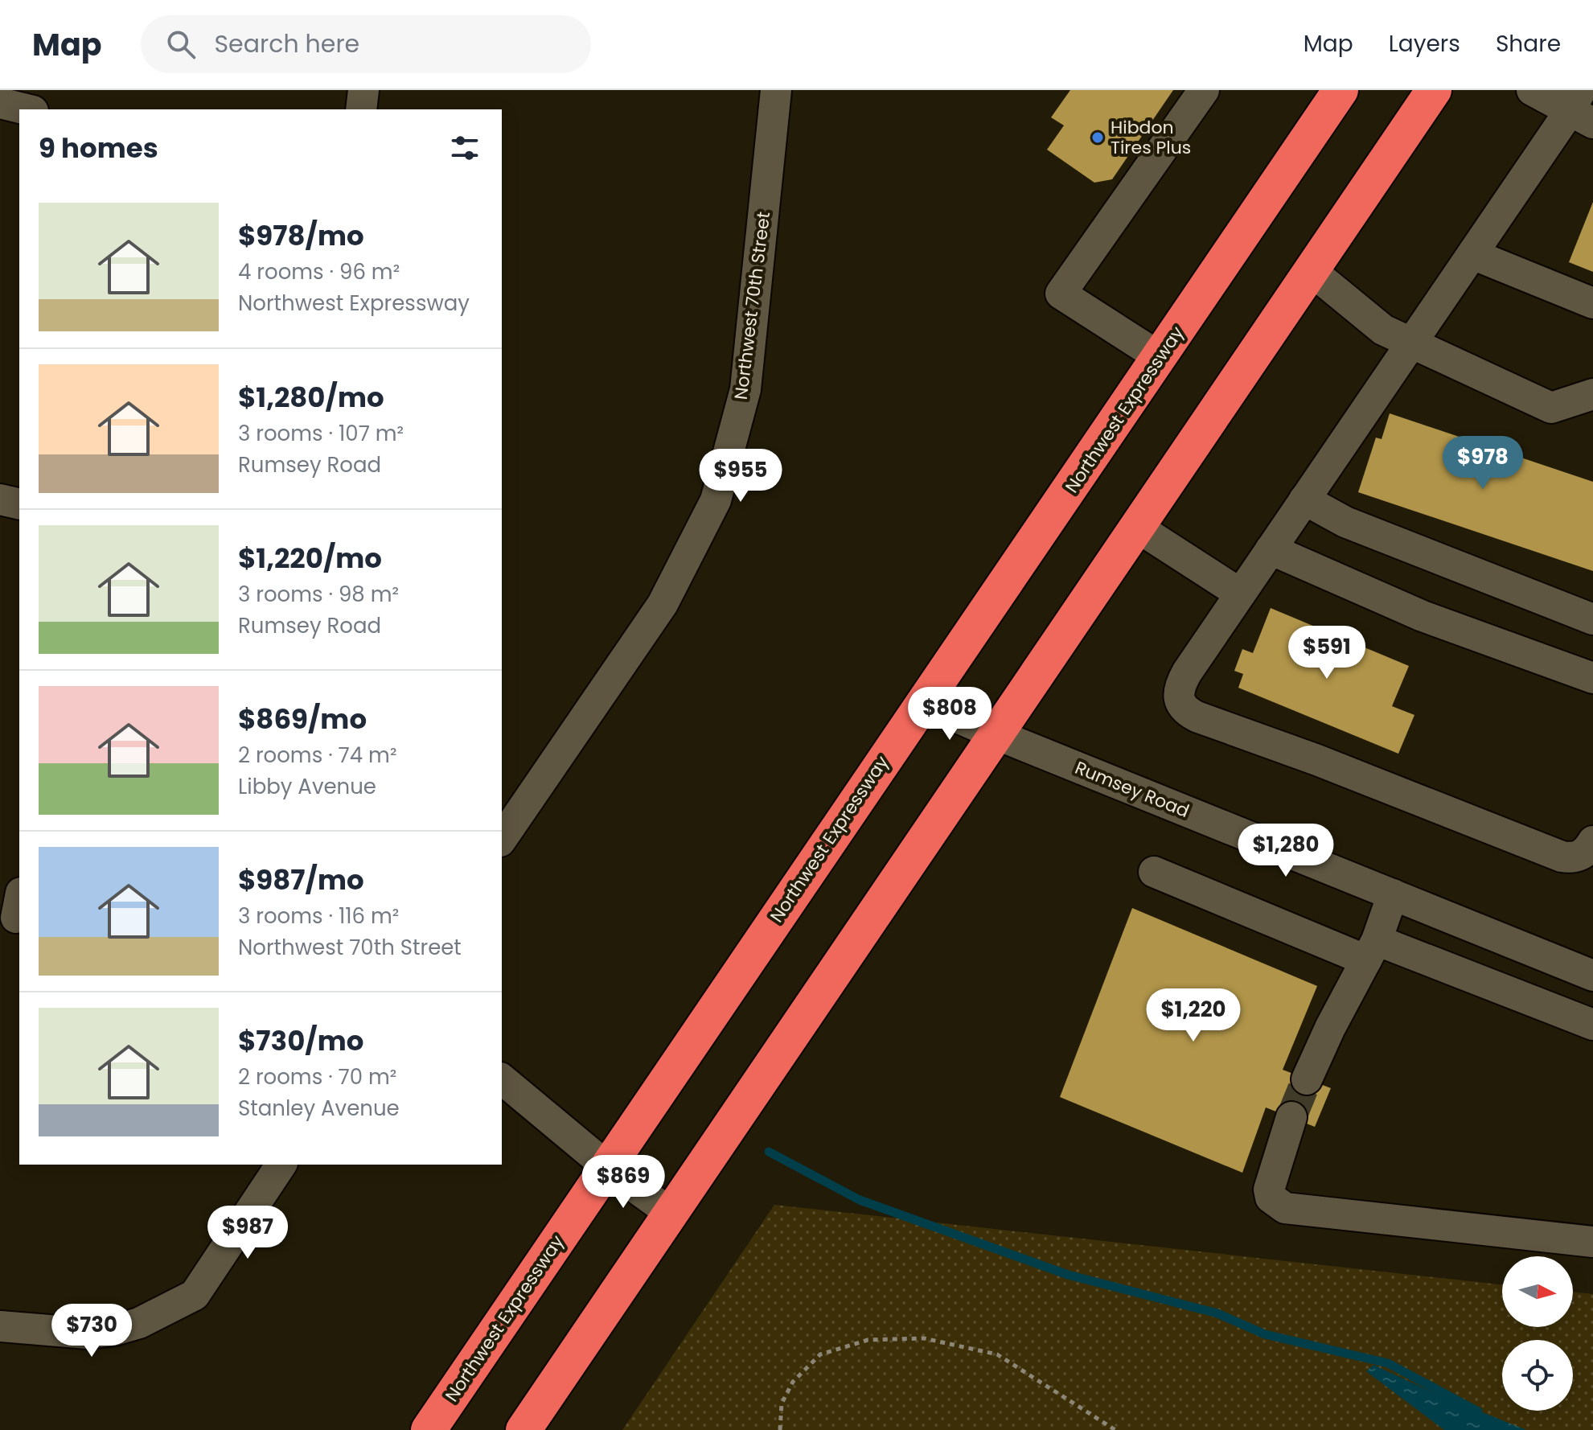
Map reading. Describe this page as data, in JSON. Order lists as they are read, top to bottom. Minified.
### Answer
{"streets":{"highway":["Northwest Expressway"],"street":["Northwest 70th Street","Rumsey Road"]},"crossings":[["Northwest Expressway","Rumsey Road"]],"places":["Hibdon Tires Plus"],"north":"right","page":{"header":"Map","search":"Search here","nav":["Map","Layers","Share"],"heading":"9 homes","list":[{"name":"$978/mo","note":"4 rooms · 96 m² · Northwest Expressway"},{"name":"$1,280/mo","note":"3 rooms · 107 m² · Rumsey Road"},{"name":"$1,220/mo","note":"3 rooms · 98 m² · Rumsey Road"},{"name":"$869/mo","note":"2 rooms · 74 m² · Libby Avenue"},{"name":"$987/mo","note":"3 rooms · 116 m² · Northwest 70th Street"},{"name":"$730/mo","note":"2 rooms · 70 m² · Stanley Avenue"}],"price":["$978","$955","$591","$808","$1,280","$1,220","$869","$987","$730"]}}
